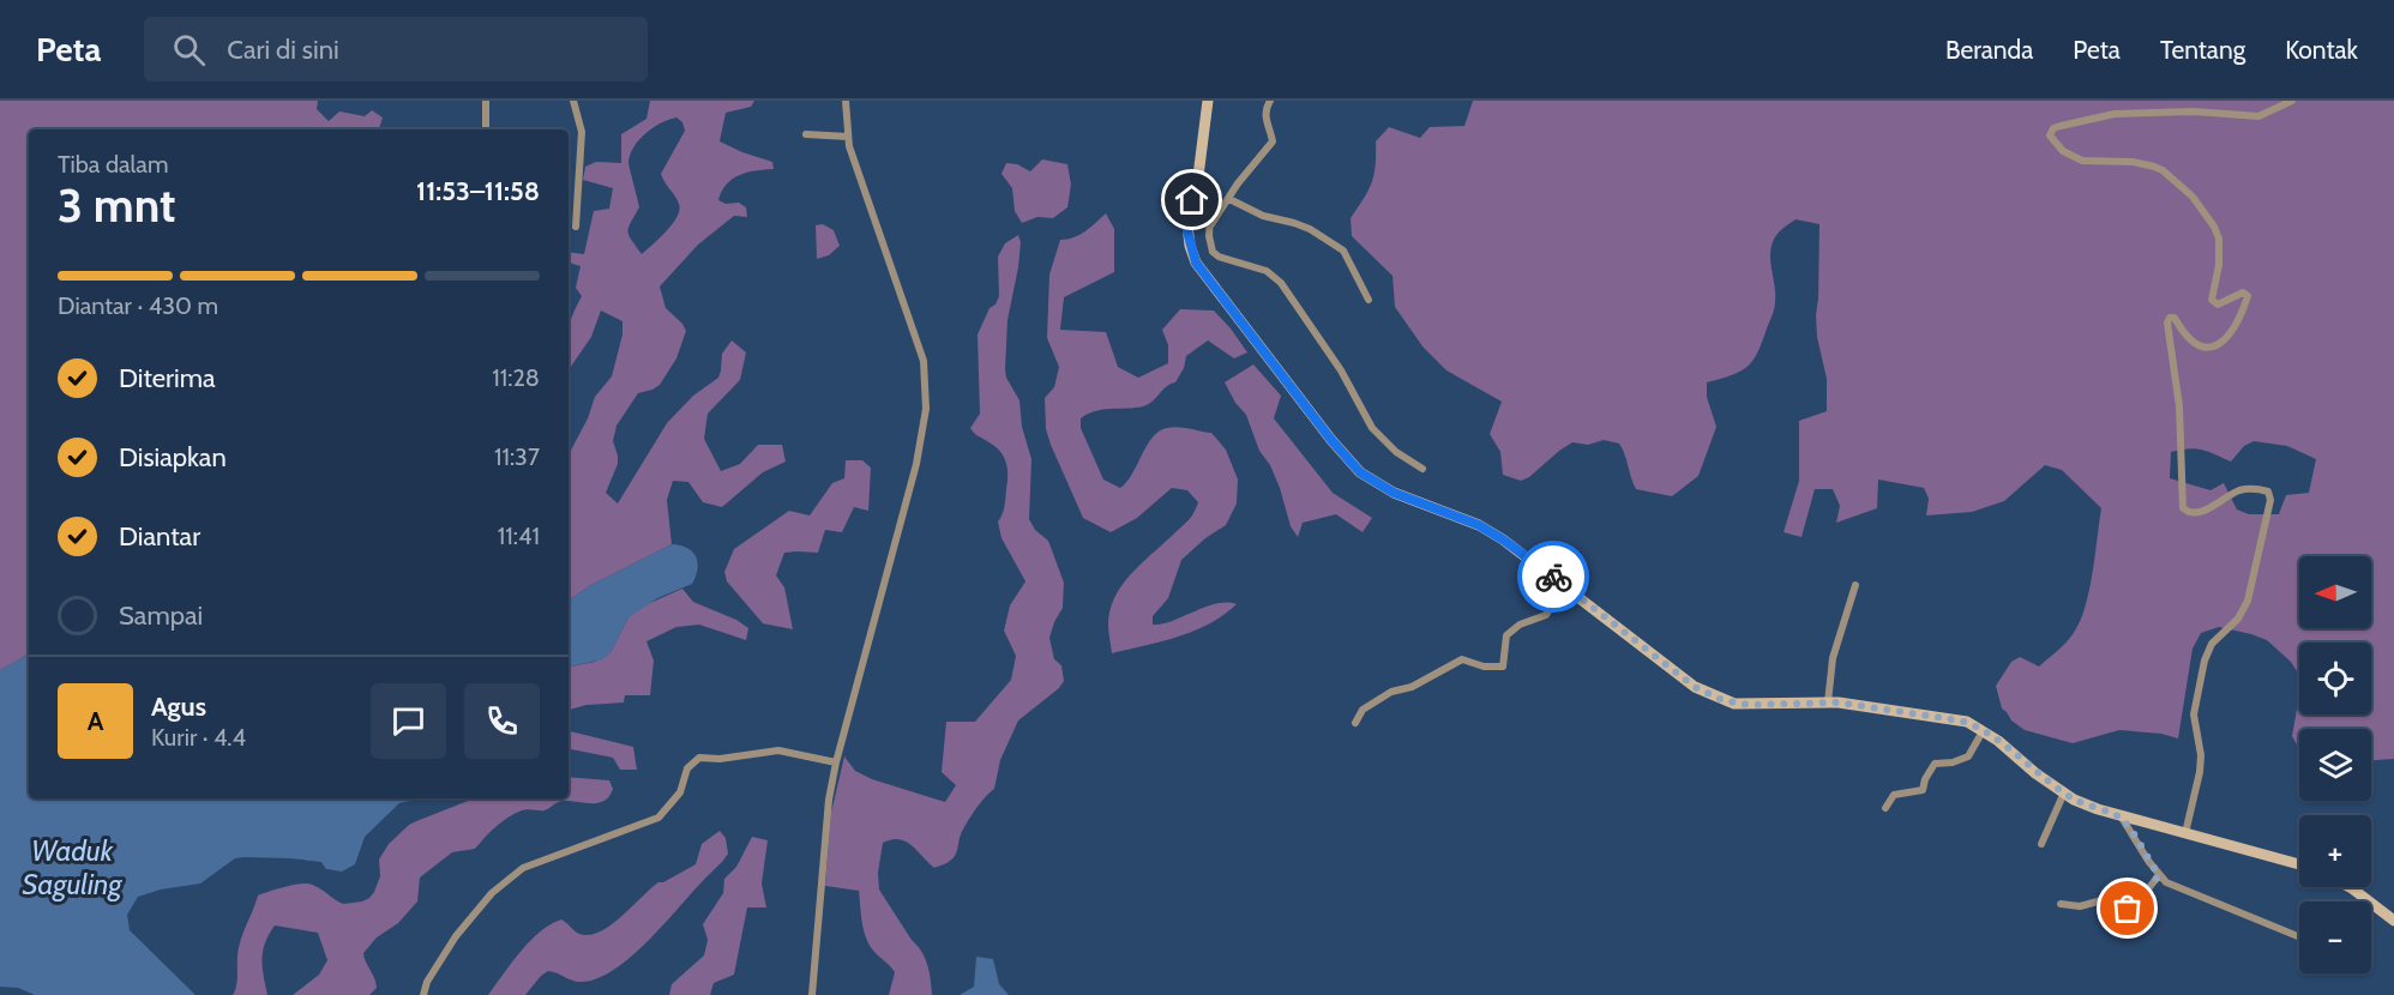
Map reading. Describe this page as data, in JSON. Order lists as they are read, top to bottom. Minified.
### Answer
{"water":["Waduk Saguling"],"north":"left","page":{"header":"Peta","search":"Cari di sini","nav":["Beranda","Peta","Tentang","Kontak"],"heading":["3 mnt","Tiba dalam","11:53–11:58"],"panel":["Agus","Kurir · 4.4"],"bar":"Diantar · 430 m","list":[["Diterima","11:28"],["Disiapkan","11:37"],["Diantar","11:41"],"Sampai"],"map_buttons":["+","−"],"round":"A"}}
